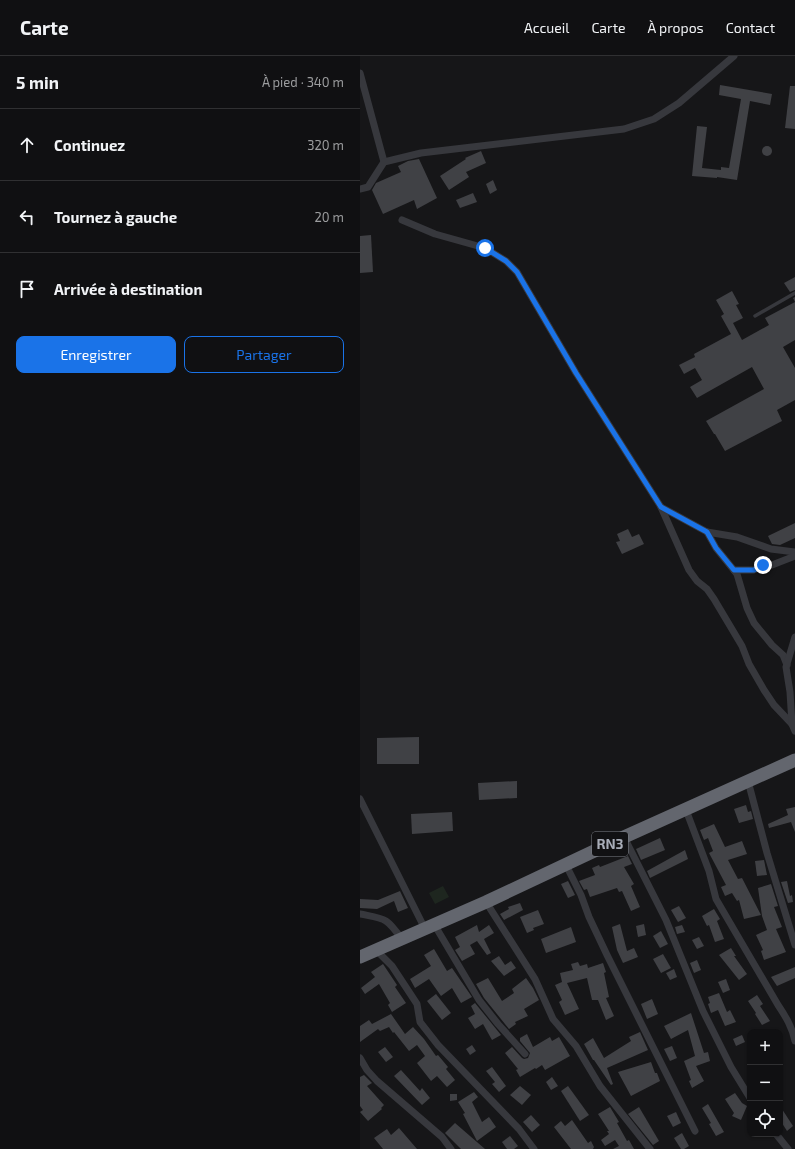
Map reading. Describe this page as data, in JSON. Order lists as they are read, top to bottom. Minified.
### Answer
{"streets":{"highway":["RN3"]},"page":{"header":"Carte","nav":["Accueil","Carte","À propos","Contact"],"heading":["5 min","À pied · 340 m"],"list":[["Continuez","320 m"],["Tournez à gauche","20 m"],"Arrivée à destination"],"buttons":["Enregistrer","Partager"],"map_buttons":["+","−"]}}
